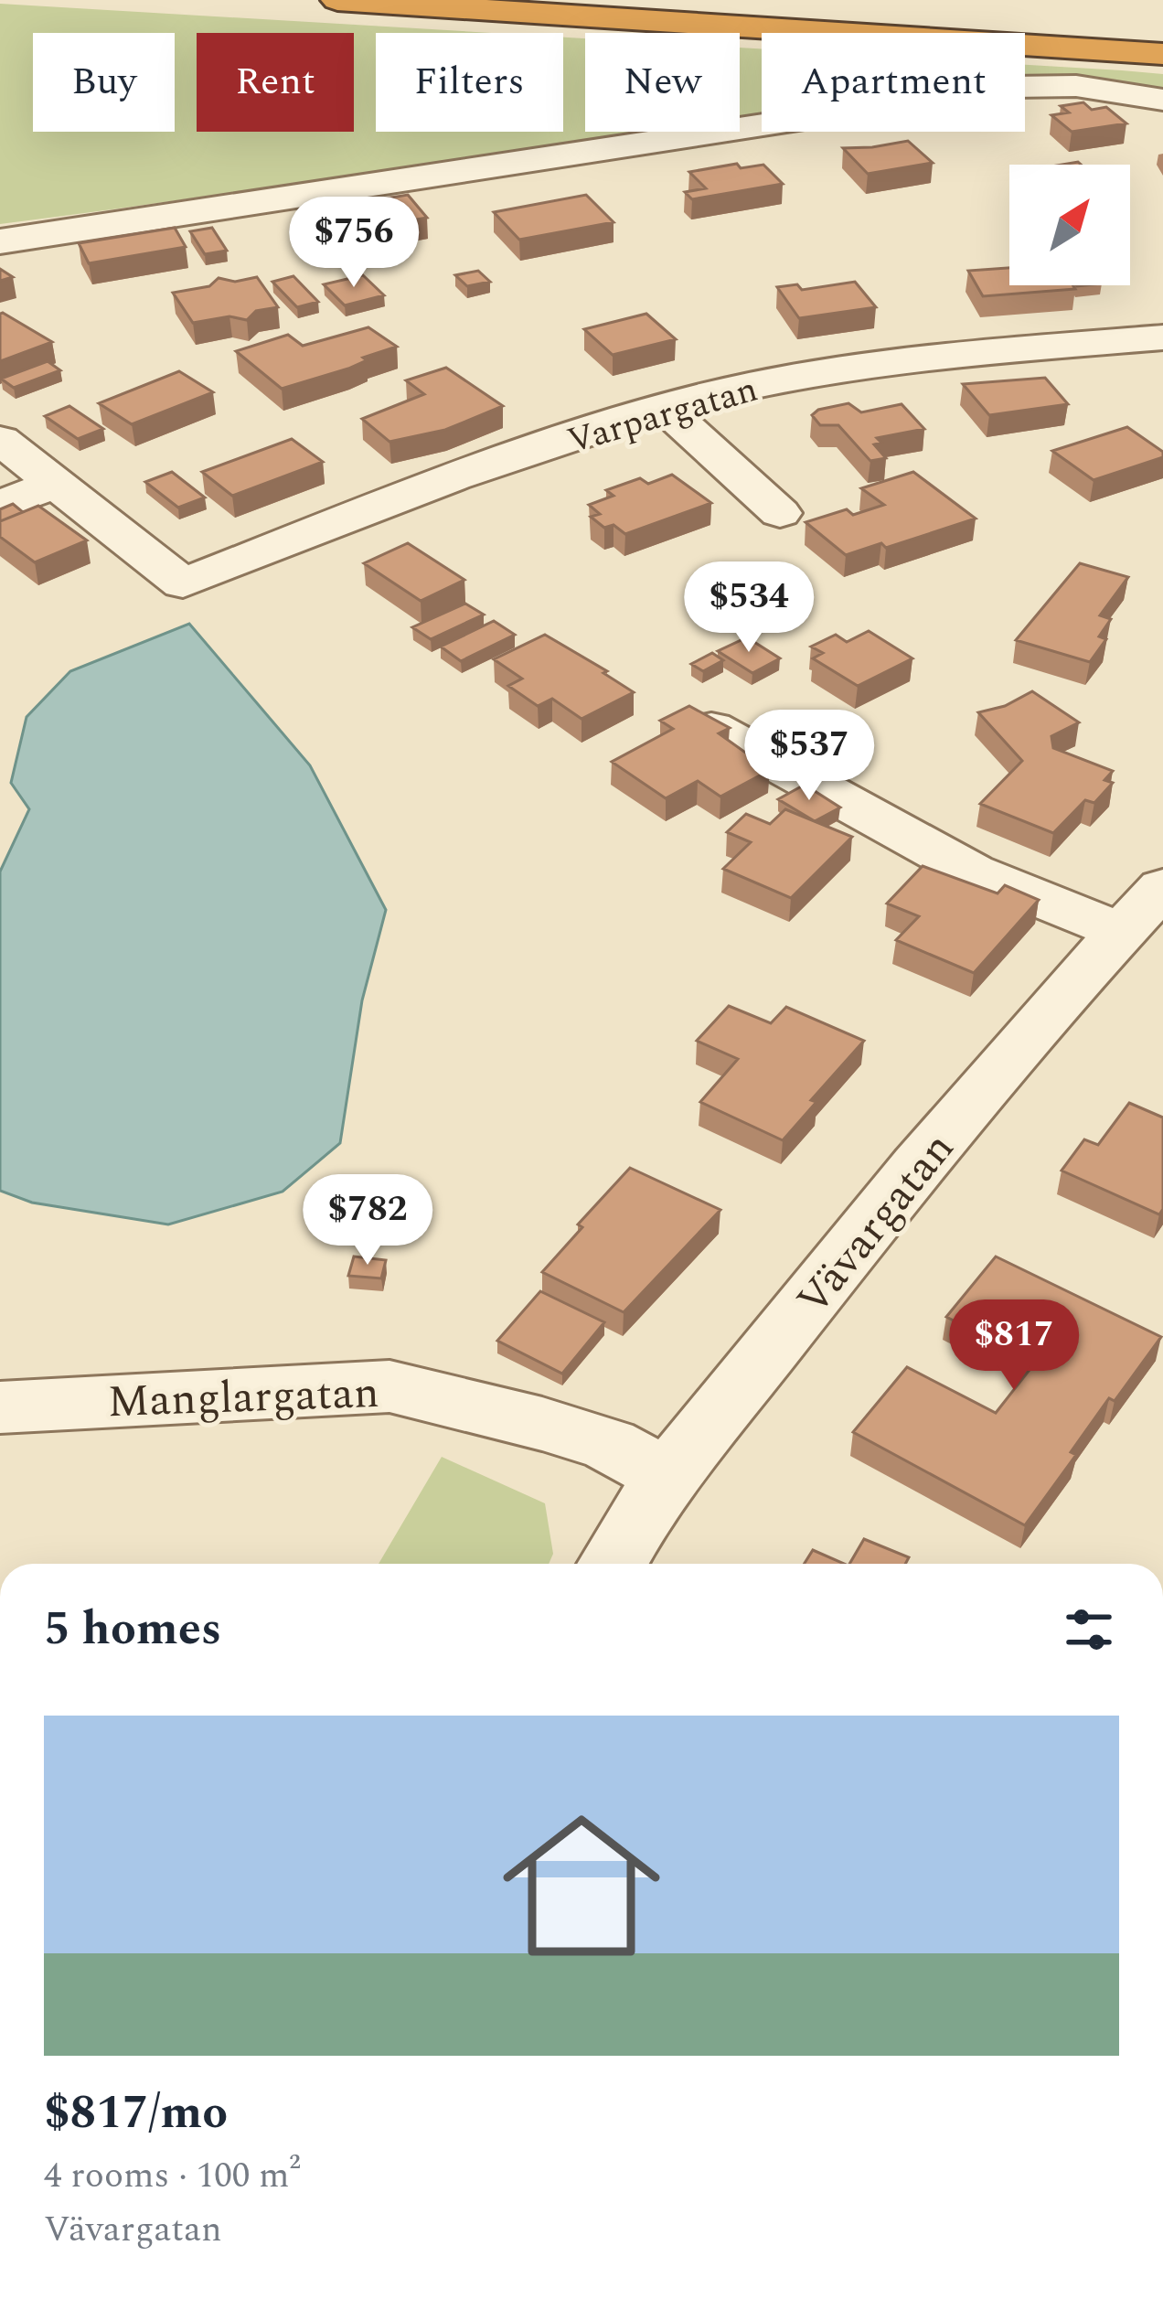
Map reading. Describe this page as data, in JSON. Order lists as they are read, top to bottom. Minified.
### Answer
{"streets":{"street":["Varpargatan","Vävargatan","Manglargatan"]},"crossings":[["Vävargatan","Manglargatan"]],"north":"top right","page":{"chip":["Buy","Rent","Filters","New","Apartment"],"price":["$756","$534","$537","$782","$817"],"heading":"5 homes","list":[{"name":"$817/mo","note":"4 rooms · 100 m² · Vävargatan"}]}}
